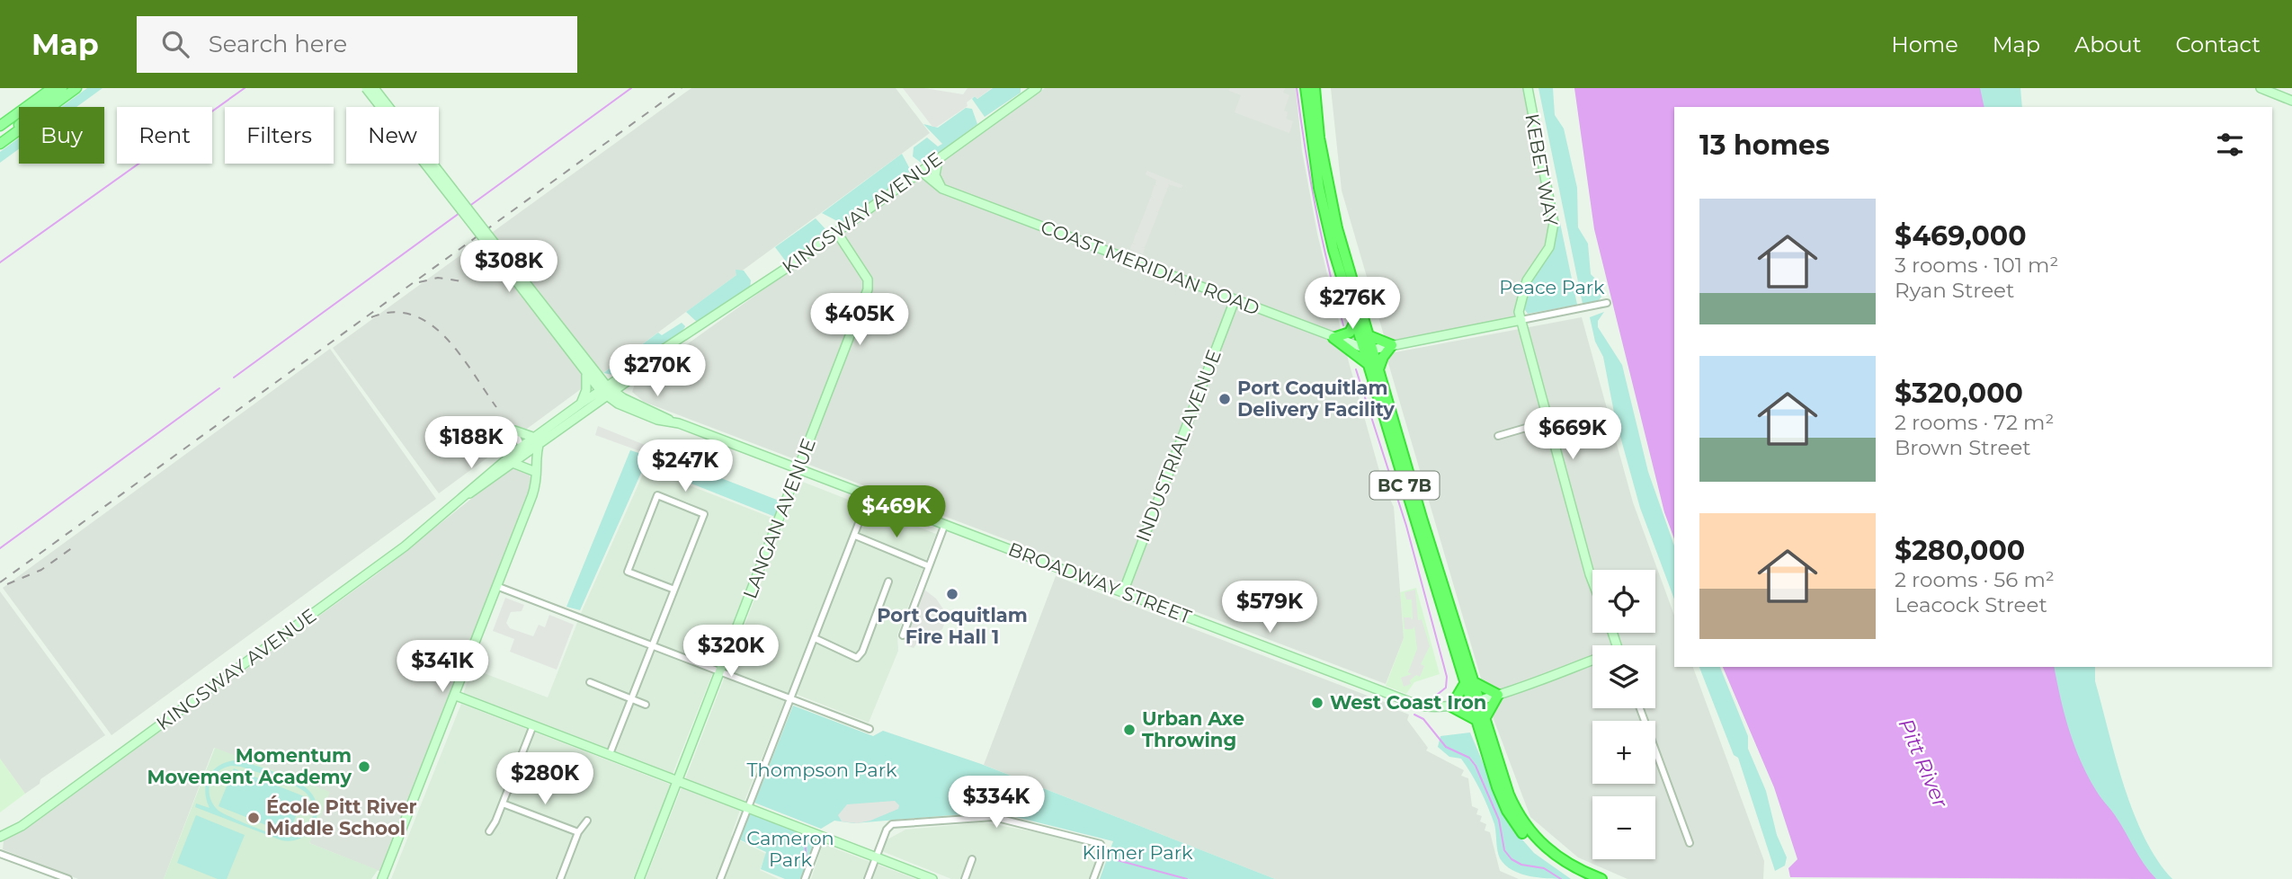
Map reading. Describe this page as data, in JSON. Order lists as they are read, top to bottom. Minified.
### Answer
{"streets":{"highway":["BC 7B"],"main road":["KEBET WAY","KINGSWAY AVENUE","COAST MERIDIAN ROAD","INDUSTRIAL AVENUE","LANGAN AVENUE","BROADWAY STREET"]},"crossings":[["KINGSWAY AVENUE","COAST MERIDIAN ROAD"],["KINGSWAY AVENUE","LANGAN AVENUE"],["KINGSWAY AVENUE","BROADWAY STREET"],["COAST MERIDIAN ROAD","INDUSTRIAL AVENUE"],["COAST MERIDIAN ROAD","BC 7B"],["INDUSTRIAL AVENUE","BROADWAY STREET"],["BC 7B","BROADWAY STREET"],["LANGAN AVENUE","BROADWAY STREET"]],"water":["Pitt River"],"parks":["Peace Park","Thompson Park","Cameron Park","Kilmer Park"],"places":["Port Coquitlam Delivery Facility","Port Coquitlam Fire Hall 1","West Coast Iron","Urban Axe Throwing","Momentum Movement Academy","École Pitt River Middle School"],"page":{"header":"Map","search":"Search here","nav":["Home","Map","About","Contact"],"chip":["Buy","Rent","Filters","New"],"heading":"13 homes","list":[{"name":"$469,000","note":"3 rooms · 101 m² · Ryan Street"},{"name":"$320,000","note":"2 rooms · 72 m² · Brown Street"},{"name":"$280,000","note":"2 rooms · 56 m² · Leacock Street"}],"price":["$308K","$276K","$405K","$270K","$669K","$188K","$247K","$469K","$579K","$320K","$341K","$280K","$334K"],"map_buttons":["+","−"]}}
